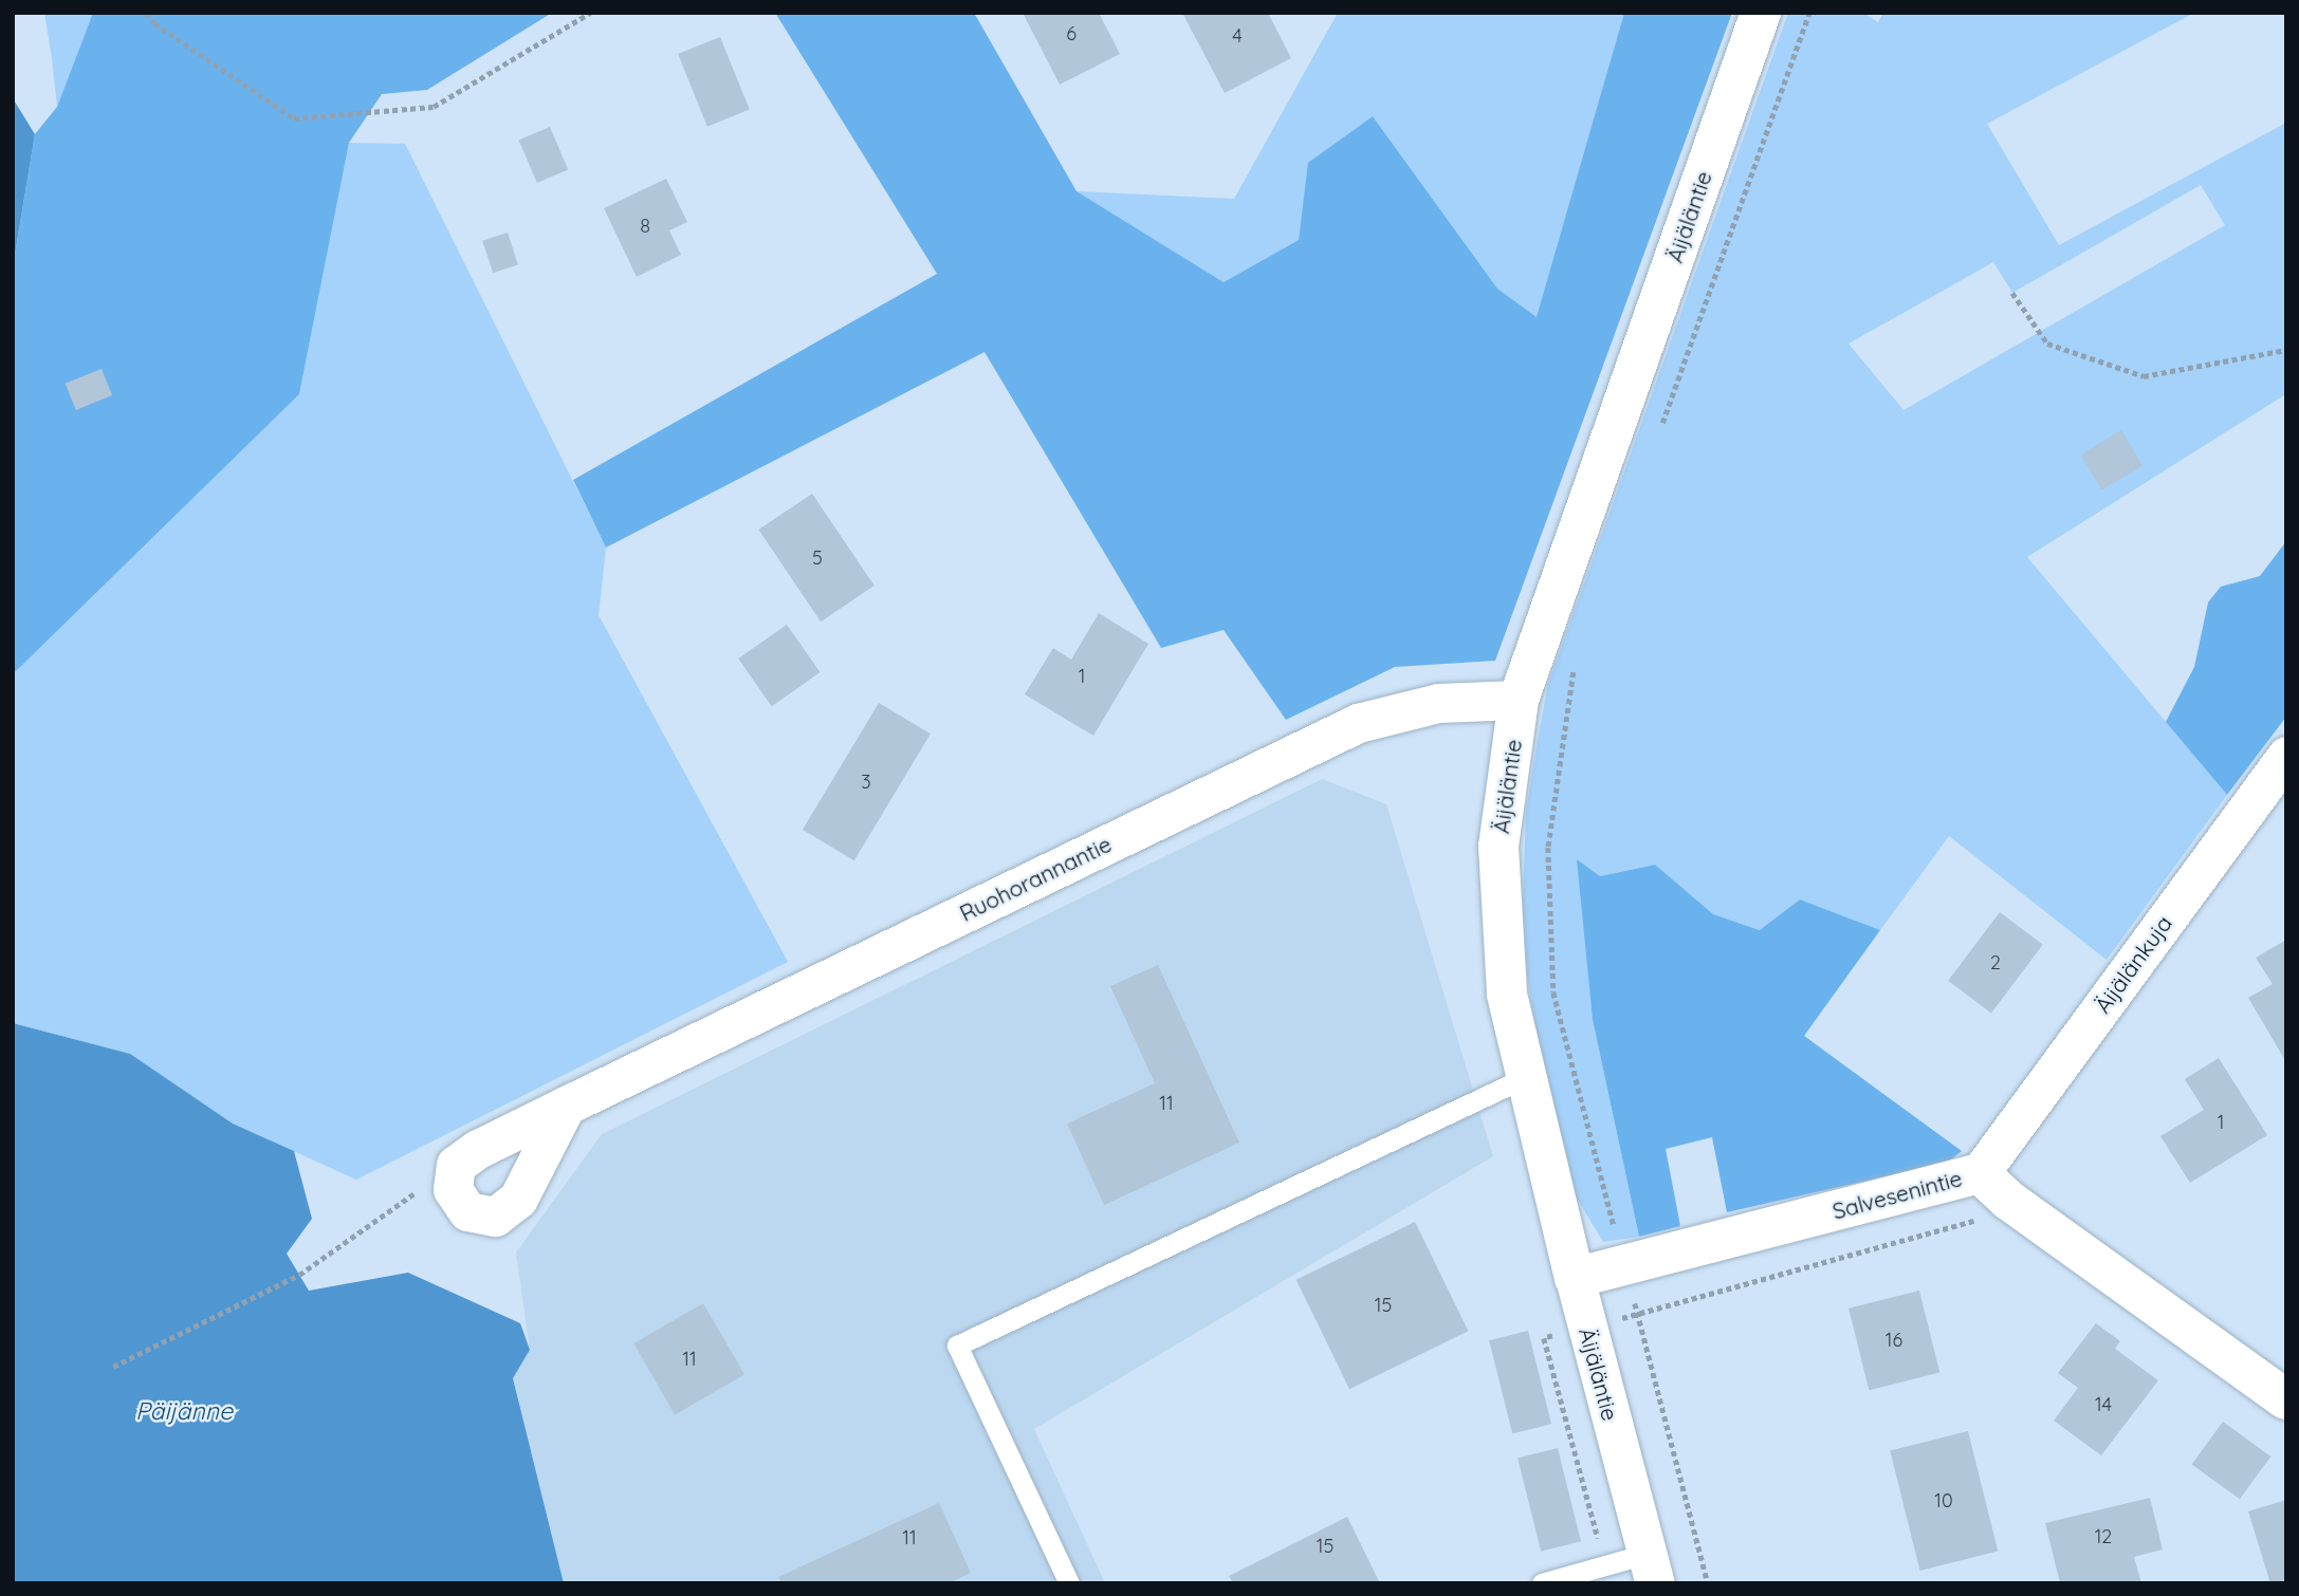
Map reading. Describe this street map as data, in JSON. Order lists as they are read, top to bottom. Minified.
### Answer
{"streets":{"street":["Äijäläntie","Ruohorannantie","Äijälänkuja","Salvesenintie"]},"crossings":[["Äijäläntie","Ruohorannantie"],["Äijäläntie","Salvesenintie"],["Äijälänkuja","Salvesenintie"]],"water":["Päijänne"],"house_numbers":["6","4","8","5","1","3","2","11","1","15","16","11","14","10","12","11","15"]}
